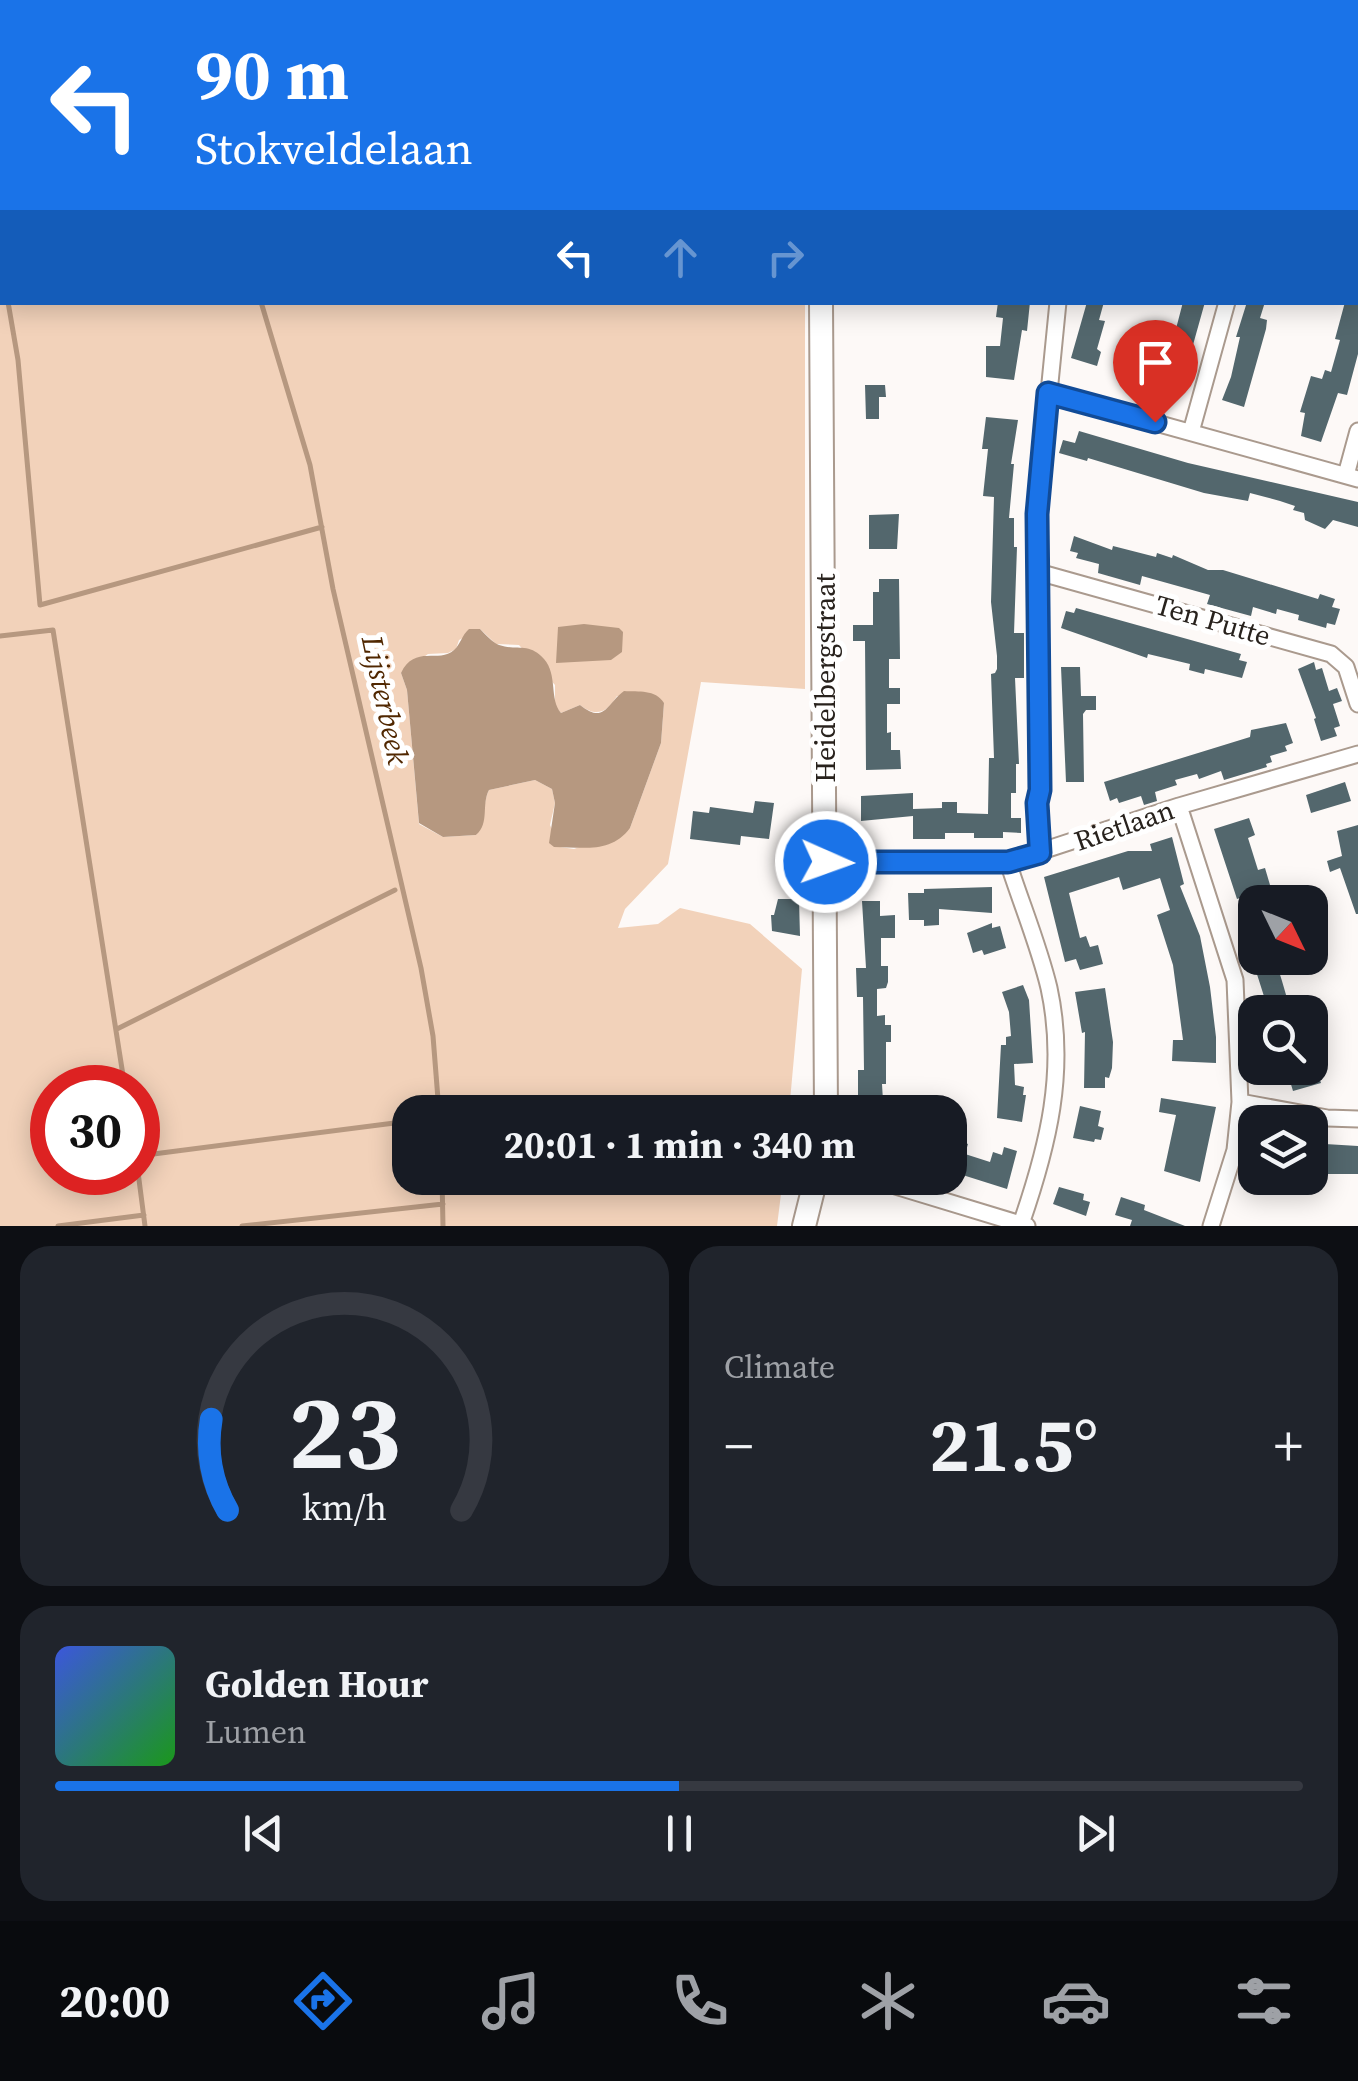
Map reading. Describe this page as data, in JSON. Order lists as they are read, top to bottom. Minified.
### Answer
{"streets":{"main road":["Heidelbergstraat"],"street":["Ten Putte","Rietlaan"]},"crossings":[["Heidelbergstraat","Rietlaan"]],"water":["Lijsterbeek"],"north":"bottom right","page":{"turn":["90 m","Stokveldelaan"],"limit":"30","trip":"20:01 · 1 min · 340 m","tile":"Climate","heat":["−","21.5°","+"],"song":["Golden Hour","Lumen"],"tabs":"20:00","gauge":["23","km/h"]}}
